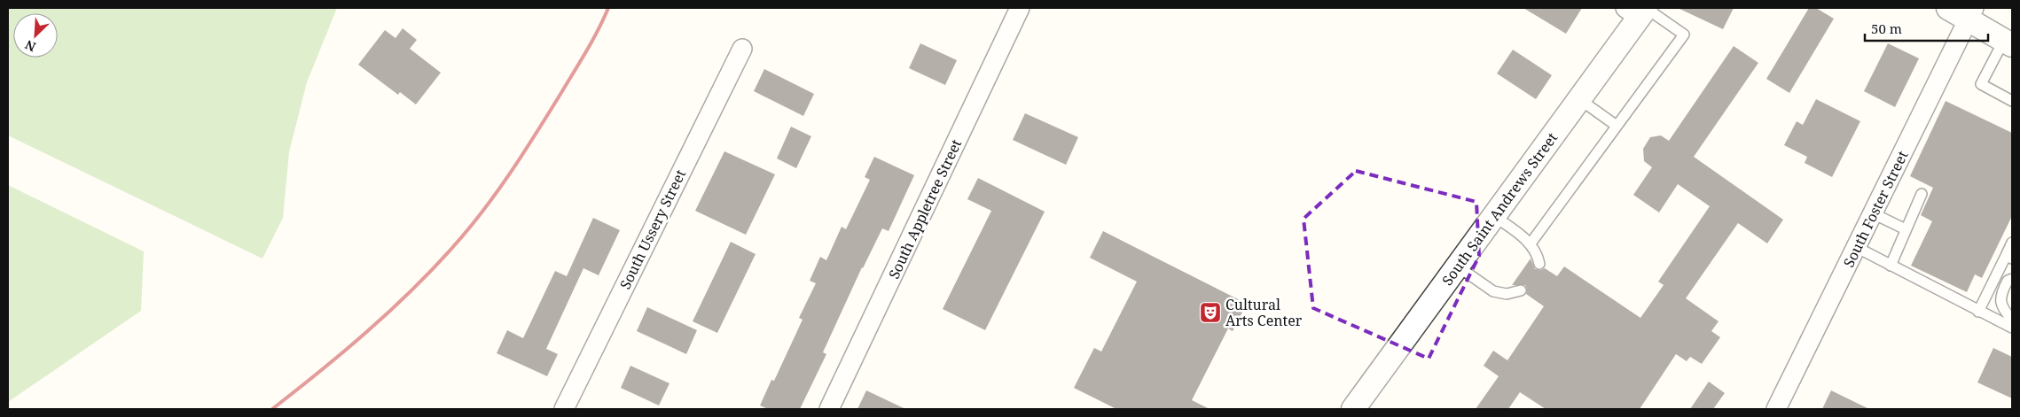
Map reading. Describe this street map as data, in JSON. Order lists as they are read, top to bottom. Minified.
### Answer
{"streets":{"street":["South Appletree Street","South Saint Andrews Street","South Foster Street","South Ussery Street"]},"places":{"theatre":["Cultural Arts Center"]},"scale_bar":"50 m","north":"bottom left"}
